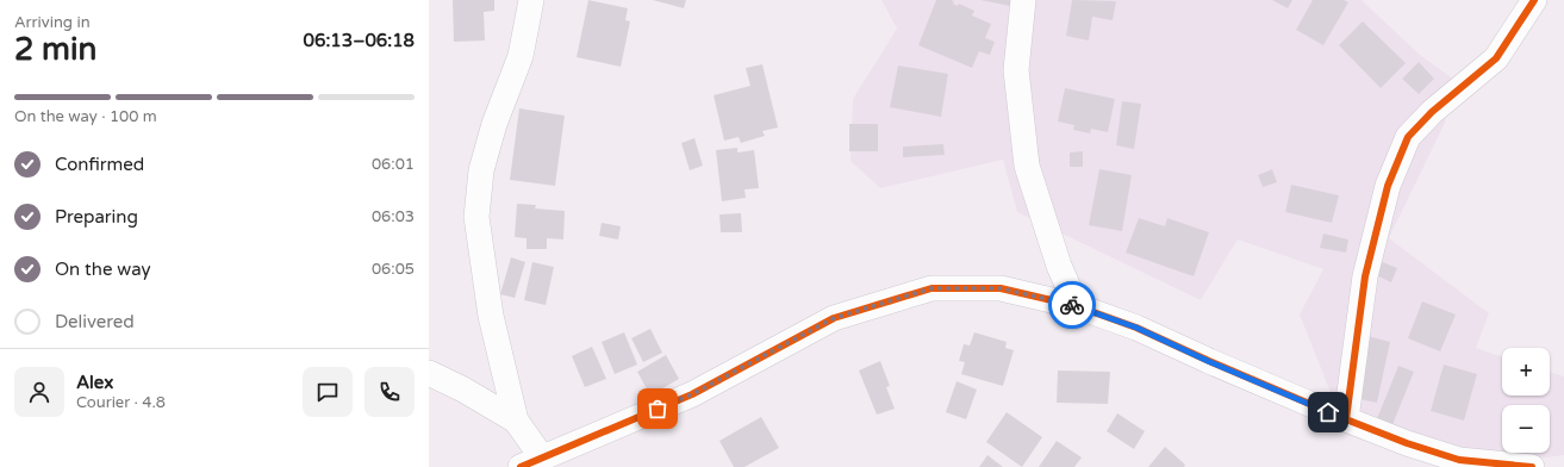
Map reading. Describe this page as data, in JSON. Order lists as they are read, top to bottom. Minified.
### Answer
{"page":{"heading":["2 min","Arriving in","06:13–06:18"],"panel":["Alex","Courier · 4.8"],"bar":"On the way · 100 m","list":[["Confirmed","06:01"],["Preparing","06:03"],["On the way","06:05"],"Delivered"],"map_buttons":["+","−"]}}
